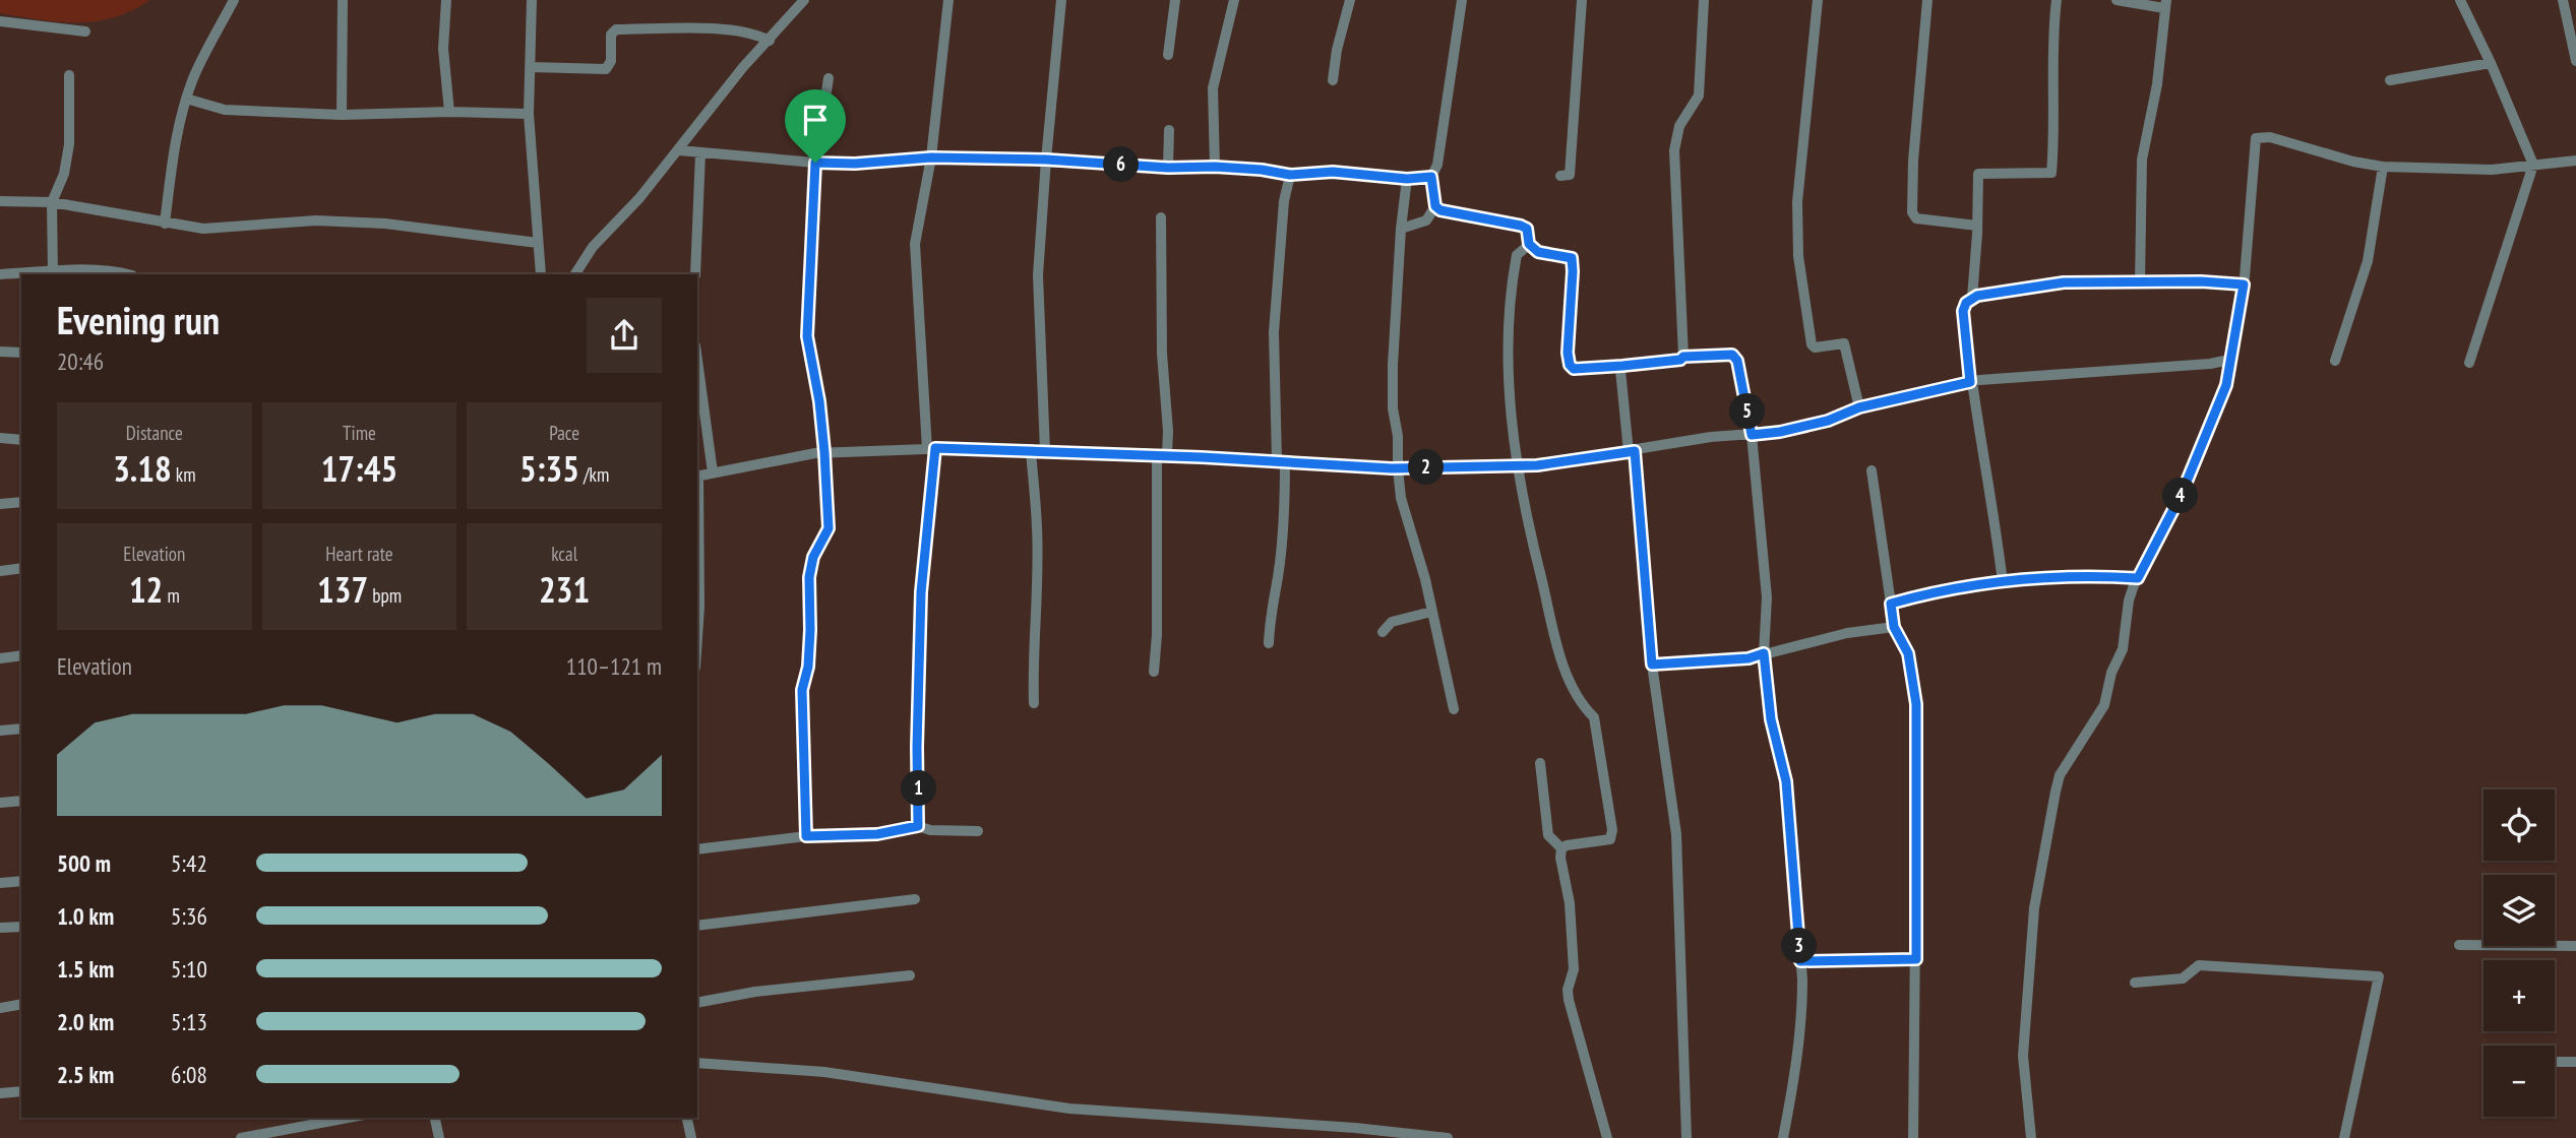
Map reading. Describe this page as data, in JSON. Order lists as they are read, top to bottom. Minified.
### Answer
{"page":{"pins":["6","5","2","4","1","3"],"heading":["Evening run","20:46"],"stats":[["Distance","3.18 km"],["Time","17:45"],["Pace","5:35 /km"],["Elevation","12 m"],["Heart rate","137 bpm"],["kcal","231"]],"chart":["Elevation","110–121 m"],"map_buttons":["+","−"],"list":[{"name":"500 m","note":"5:42"},{"name":"1.0 km","note":"5:36"},{"name":"1.5 km","note":"5:10"},{"name":"2.0 km","note":"5:13"},{"name":"2.5 km","note":"6:08"}]}}
